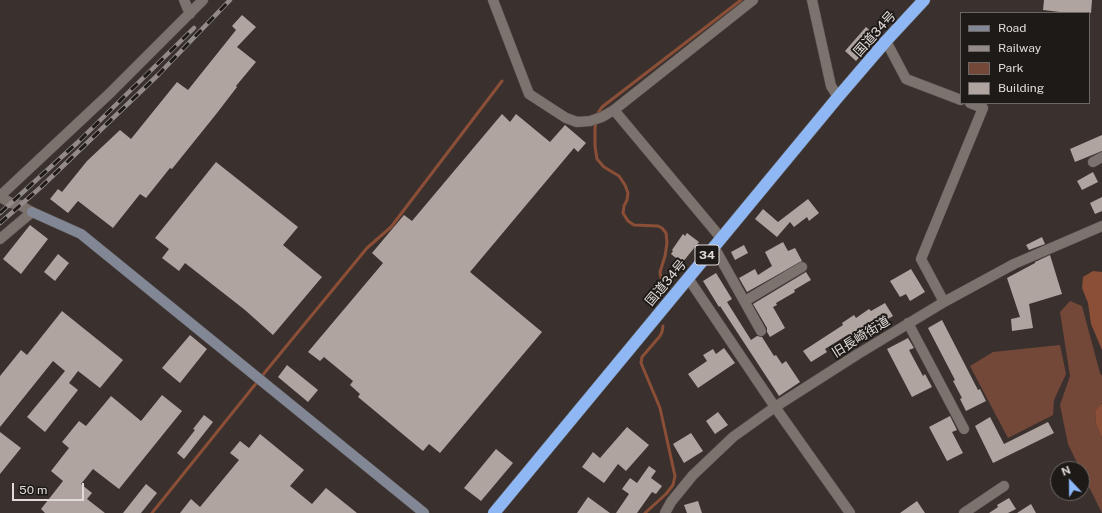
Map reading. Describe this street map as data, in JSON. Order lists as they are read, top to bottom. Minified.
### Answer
{"streets":{"highway":["国道34号","34"],"street":["旧長崎街道"]},"legend":["Road","Railway","Park","Building"],"scale_bar":"50 m","north":"top"}
